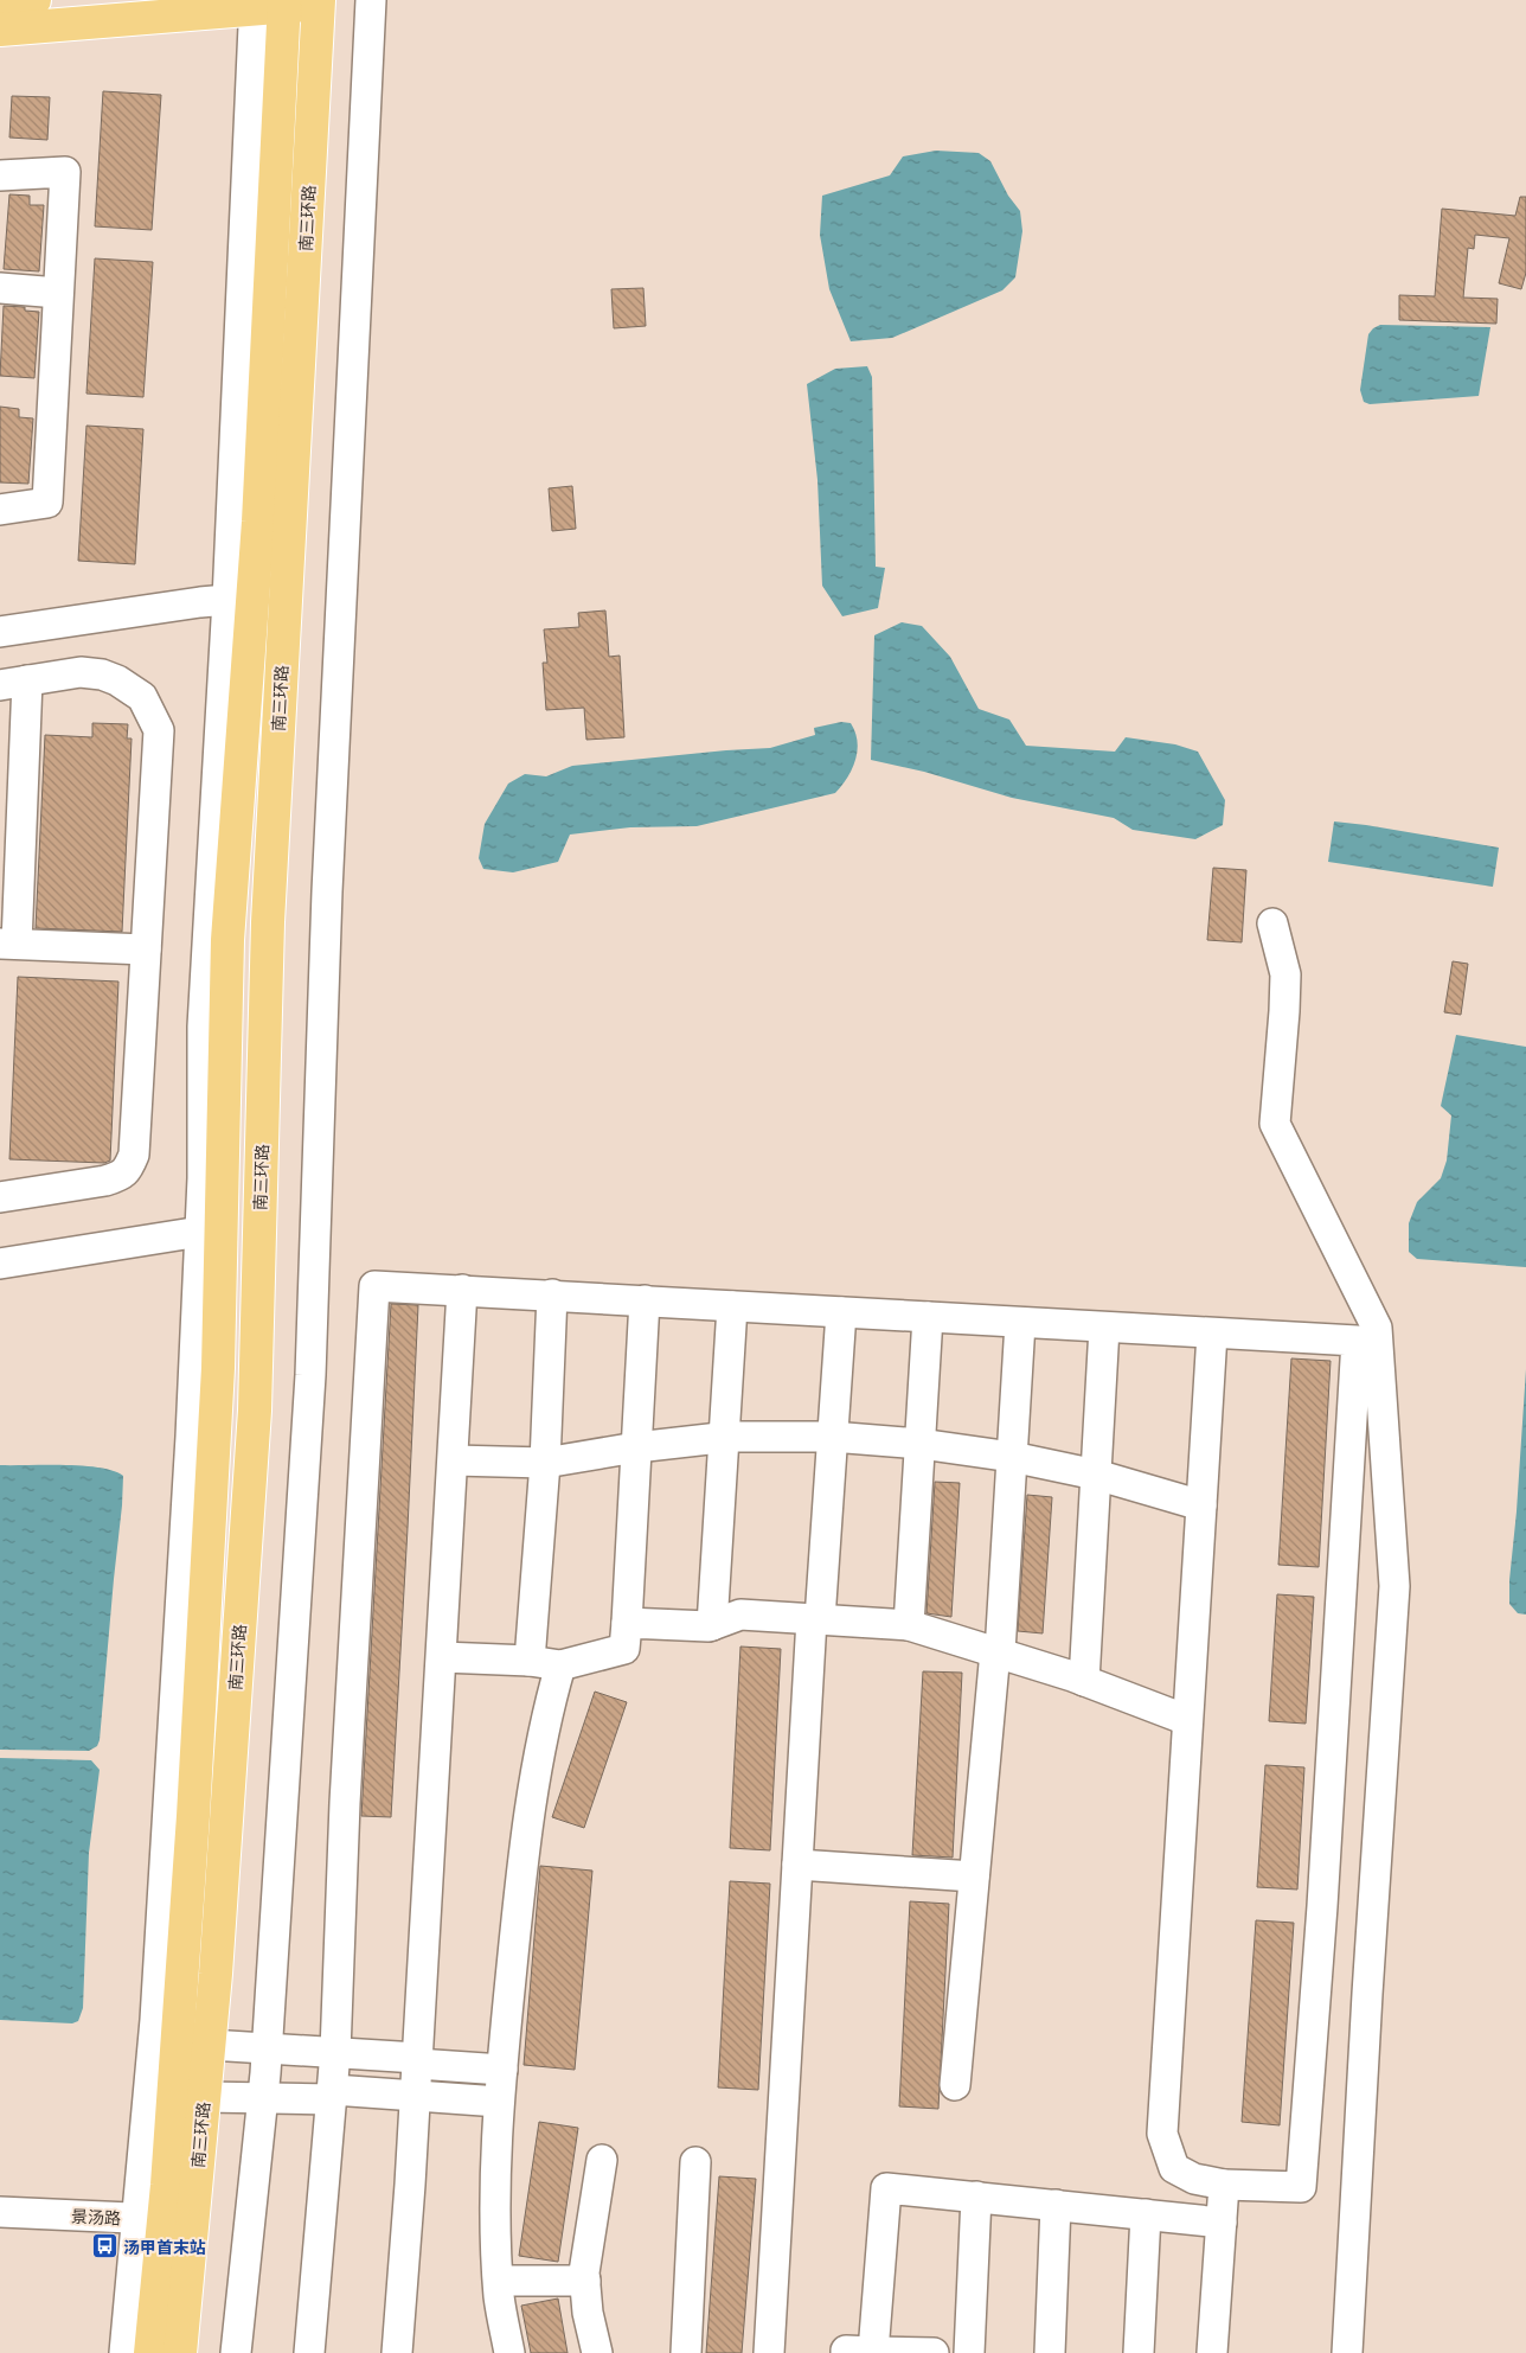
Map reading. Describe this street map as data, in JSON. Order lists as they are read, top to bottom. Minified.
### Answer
{"streets":{"main road":["南三环路"],"street":["景汤路"]},"crossings":[["南三环路","景汤路"]],"places":{"bus stop":["汤甲首末站"]}}
